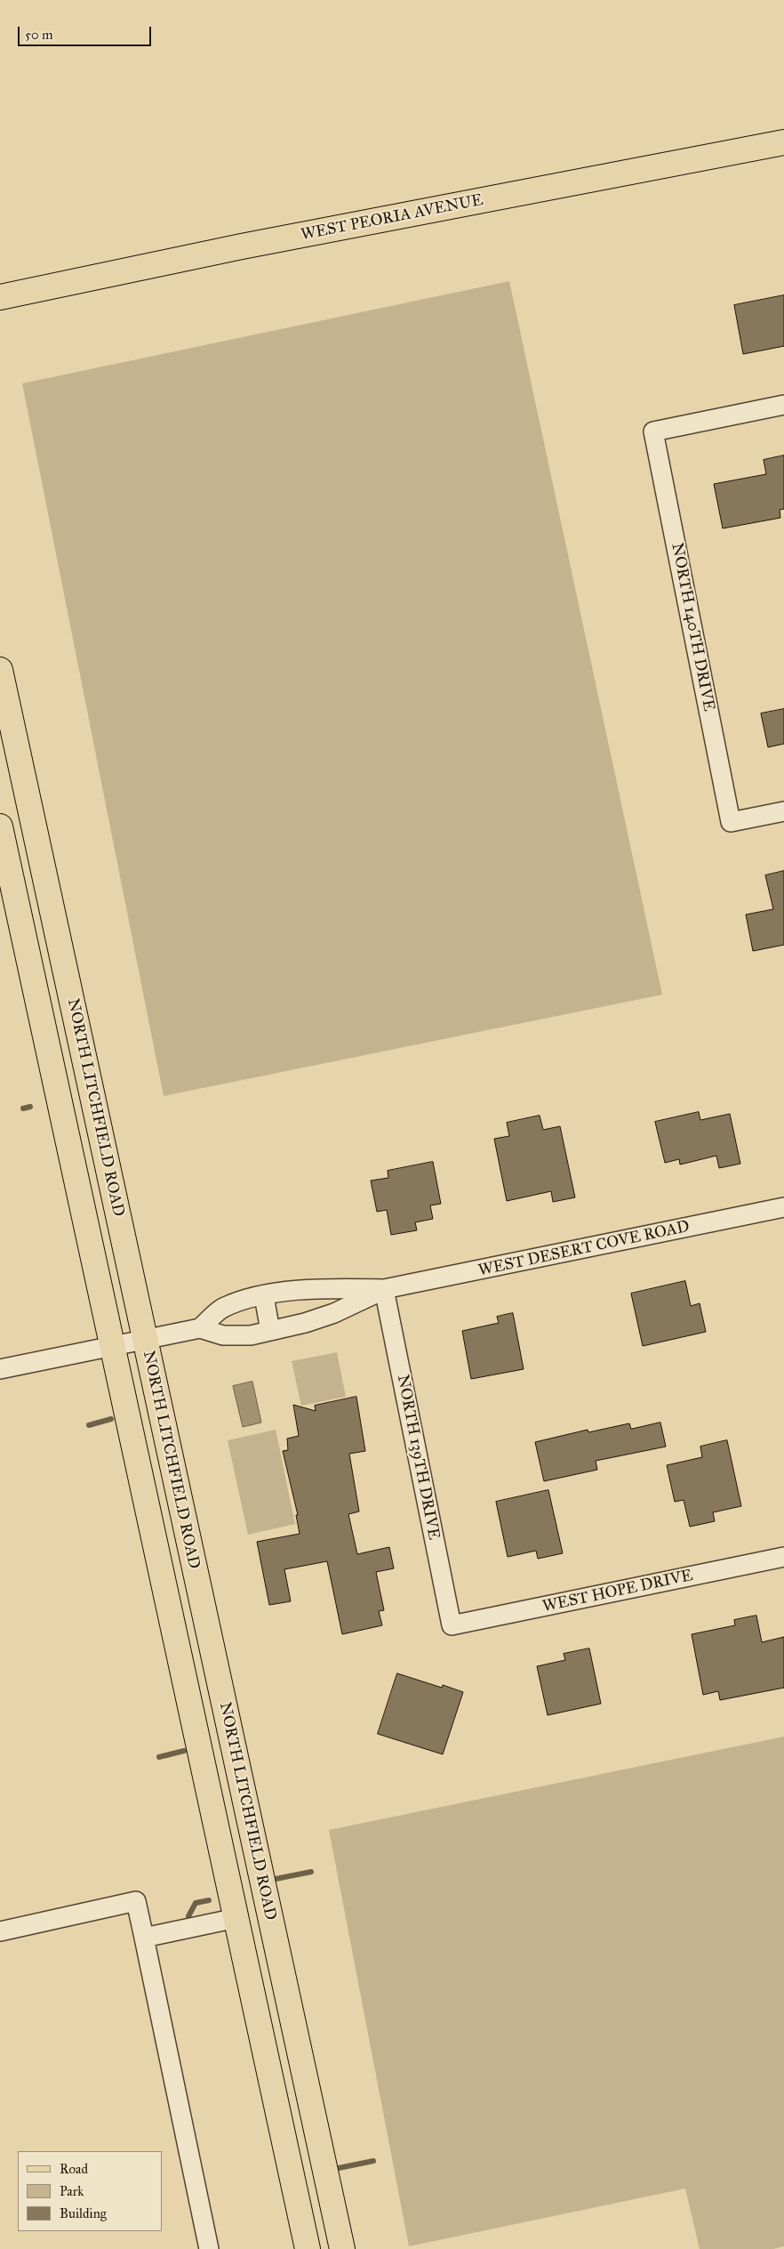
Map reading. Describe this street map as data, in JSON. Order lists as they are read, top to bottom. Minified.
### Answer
{"streets":{"main road":["WEST PEORIA AVENUE","NORTH LITCHFIELD ROAD"],"street":["NORTH 140TH DRIVE","WEST DESERT COVE ROAD","NORTH 139TH DRIVE","WEST HOPE DRIVE"]},"crossings":[["NORTH LITCHFIELD ROAD","WEST DESERT COVE ROAD"],["WEST DESERT COVE ROAD","NORTH 139TH DRIVE"],["NORTH 139TH DRIVE","WEST HOPE DRIVE"]],"legend":["Road","Park","Building"],"scale_bar":"50 m"}
